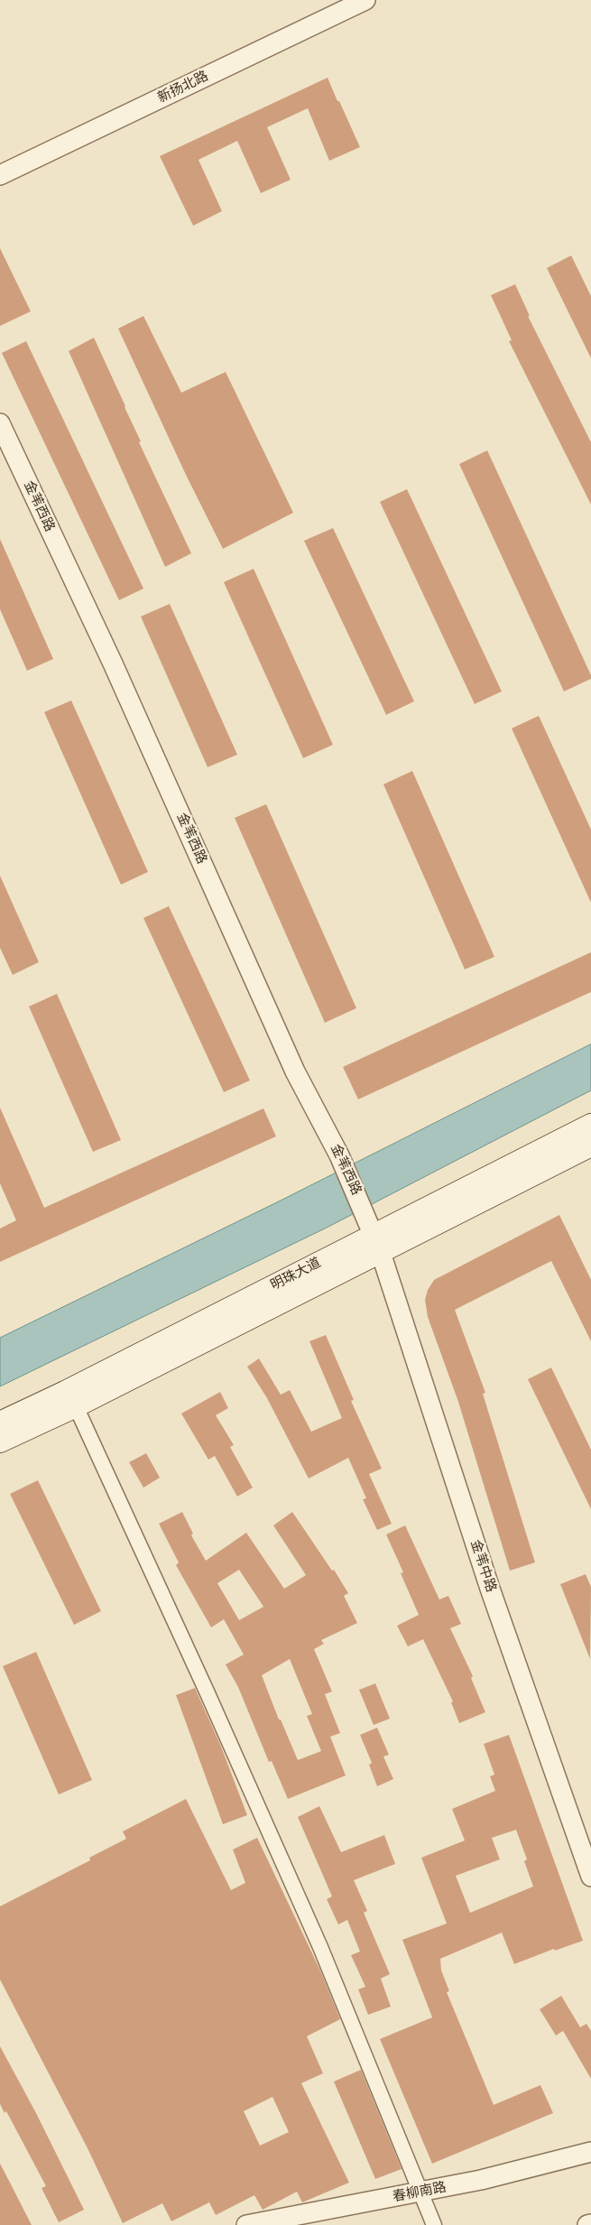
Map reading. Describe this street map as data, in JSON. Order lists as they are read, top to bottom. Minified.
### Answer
{"streets":{"main road":["明珠大道"],"street":["新扬北路","金苇西路","金苇中路","春柳南路"]},"crossings":[["金苇西路","明珠大道"],["金苇西路","金苇中路"],["明珠大道","金苇中路"]]}
